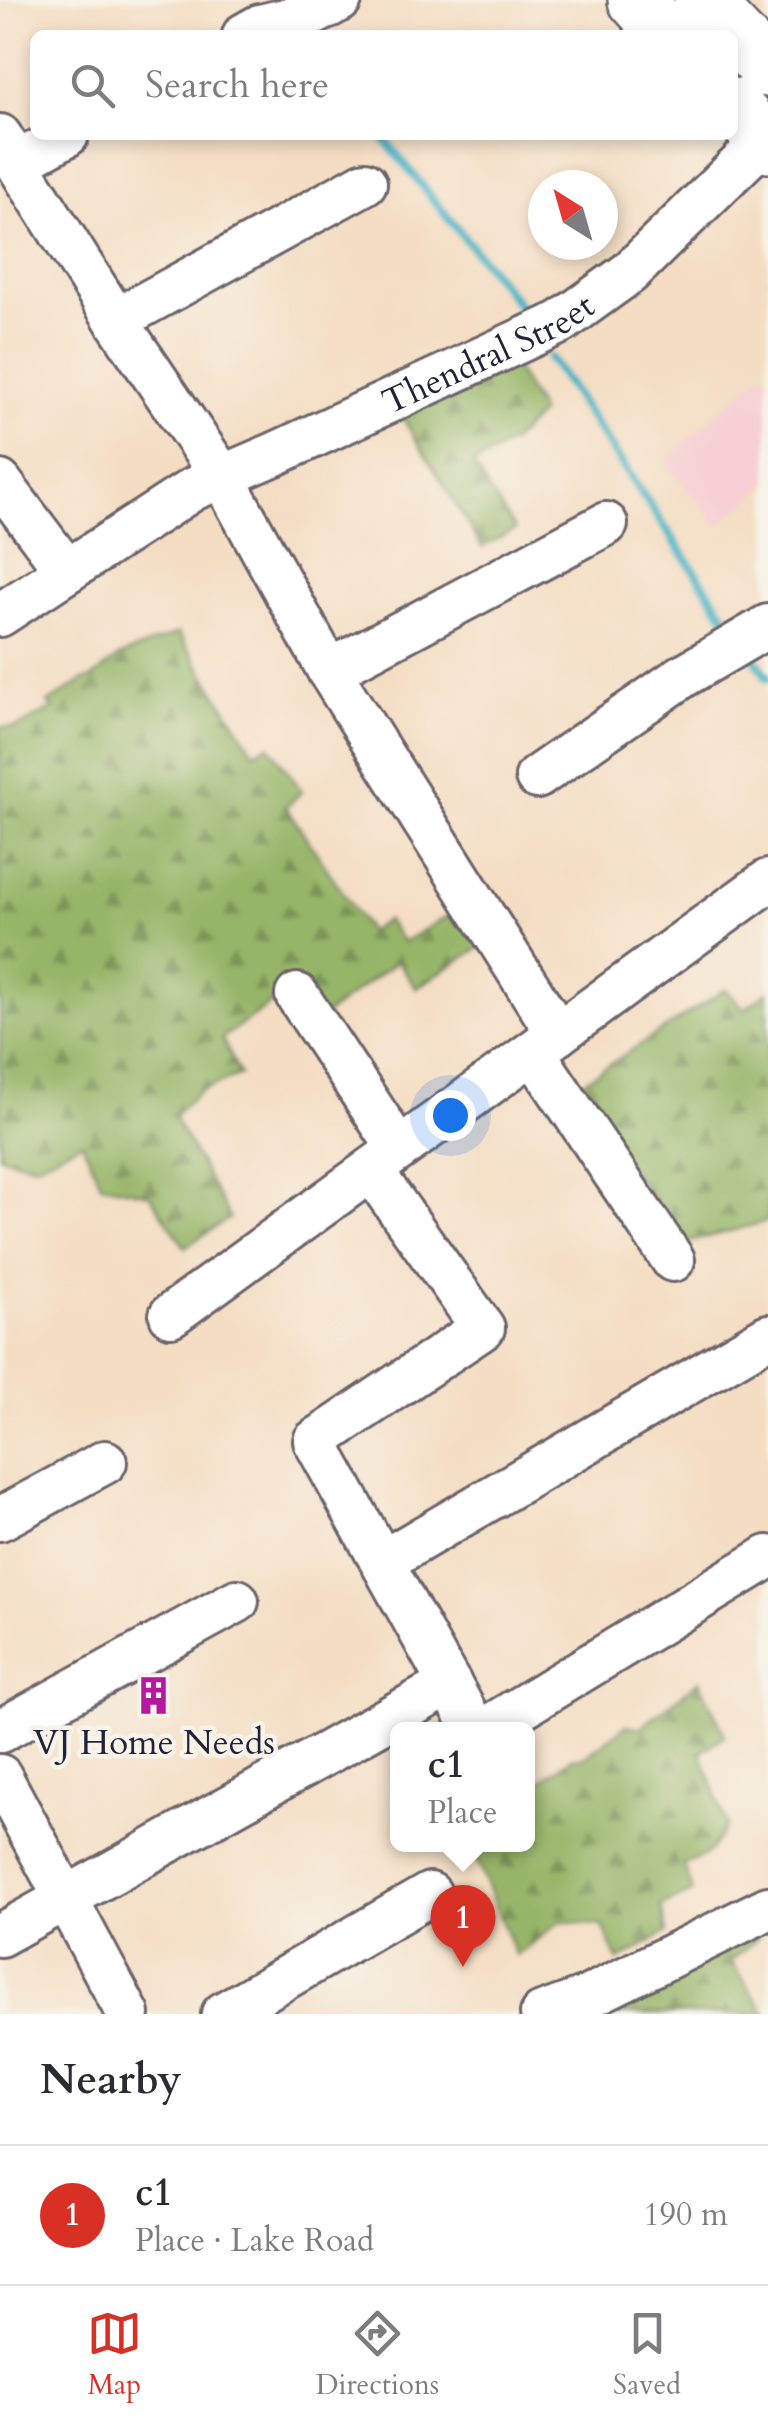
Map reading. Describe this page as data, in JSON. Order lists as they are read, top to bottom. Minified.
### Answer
{"streets":{"street":["Thendral Street"]},"places":{"building":["VJ Home Needs"]},"north":"top left","page":{"search":"Search here","popup":["c1","Place"],"pins":"1","heading":"Nearby","list":[{"mark":"1","name":"c1","note":"Place · Lake Road","value":"190 m"}],"nav":["Map","Directions","Saved"]}}
